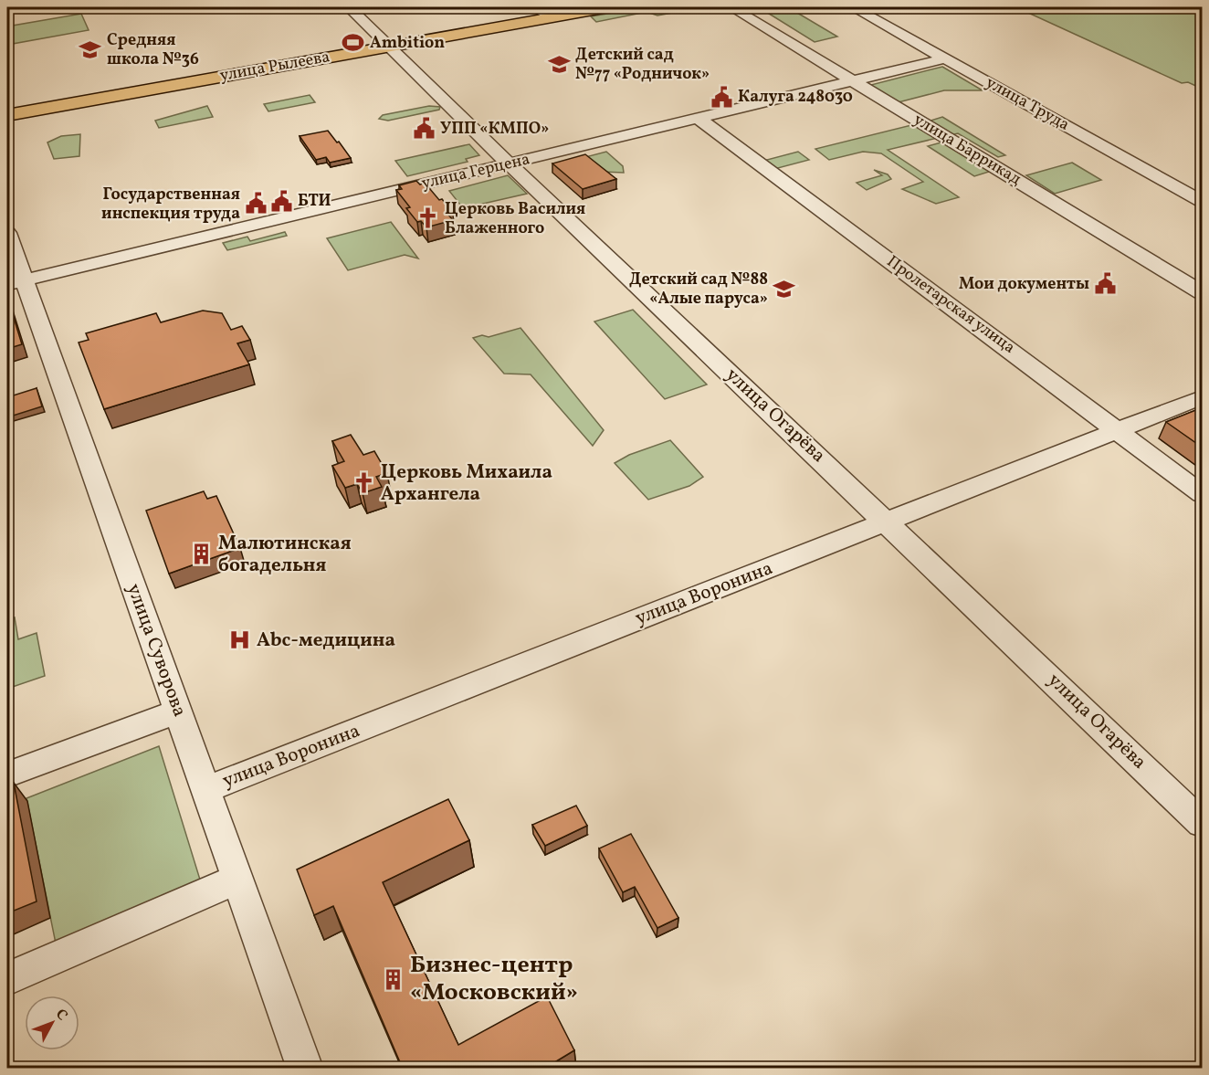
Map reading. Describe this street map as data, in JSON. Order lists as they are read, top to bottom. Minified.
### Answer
{"streets":{"main road":["улица Рылеева"],"street":["улица Труда","улица Баррикад","улица Герцена","Пролетарская улица","улица Огарёва","улица Воронина","улица Суворова"]},"crossings":[["улица Рылеева","улица Огарёва"],["улица Труда","улица Герцена"],["улица Баррикад","улица Герцена"],["улица Герцена","Пролетарская улица"],["улица Герцена","улица Огарёва"],["улица Герцена","улица Суворова"],["Пролетарская улица","улица Воронина"],["улица Огарёва","улица Воронина"],["улица Воронина","улица Суворова"]],"places":{"sports":["Ambition"],"school or university":["Средняя школа №36","Детский сад №77 «Родничок»","Детский сад №88 «Алые паруса»"],"public building":["Калуга 248030","УПП «КМПО»","БТИ","Государственная инспекция труда","Мои документы"],"church":["Церковь Василия Блаженного","Церковь Михаила Архангела"],"building":["Малютинская богадельня","Бизнес-центр «Московский»"],"hospital":["Abc-медицина"]},"north":"top right"}
